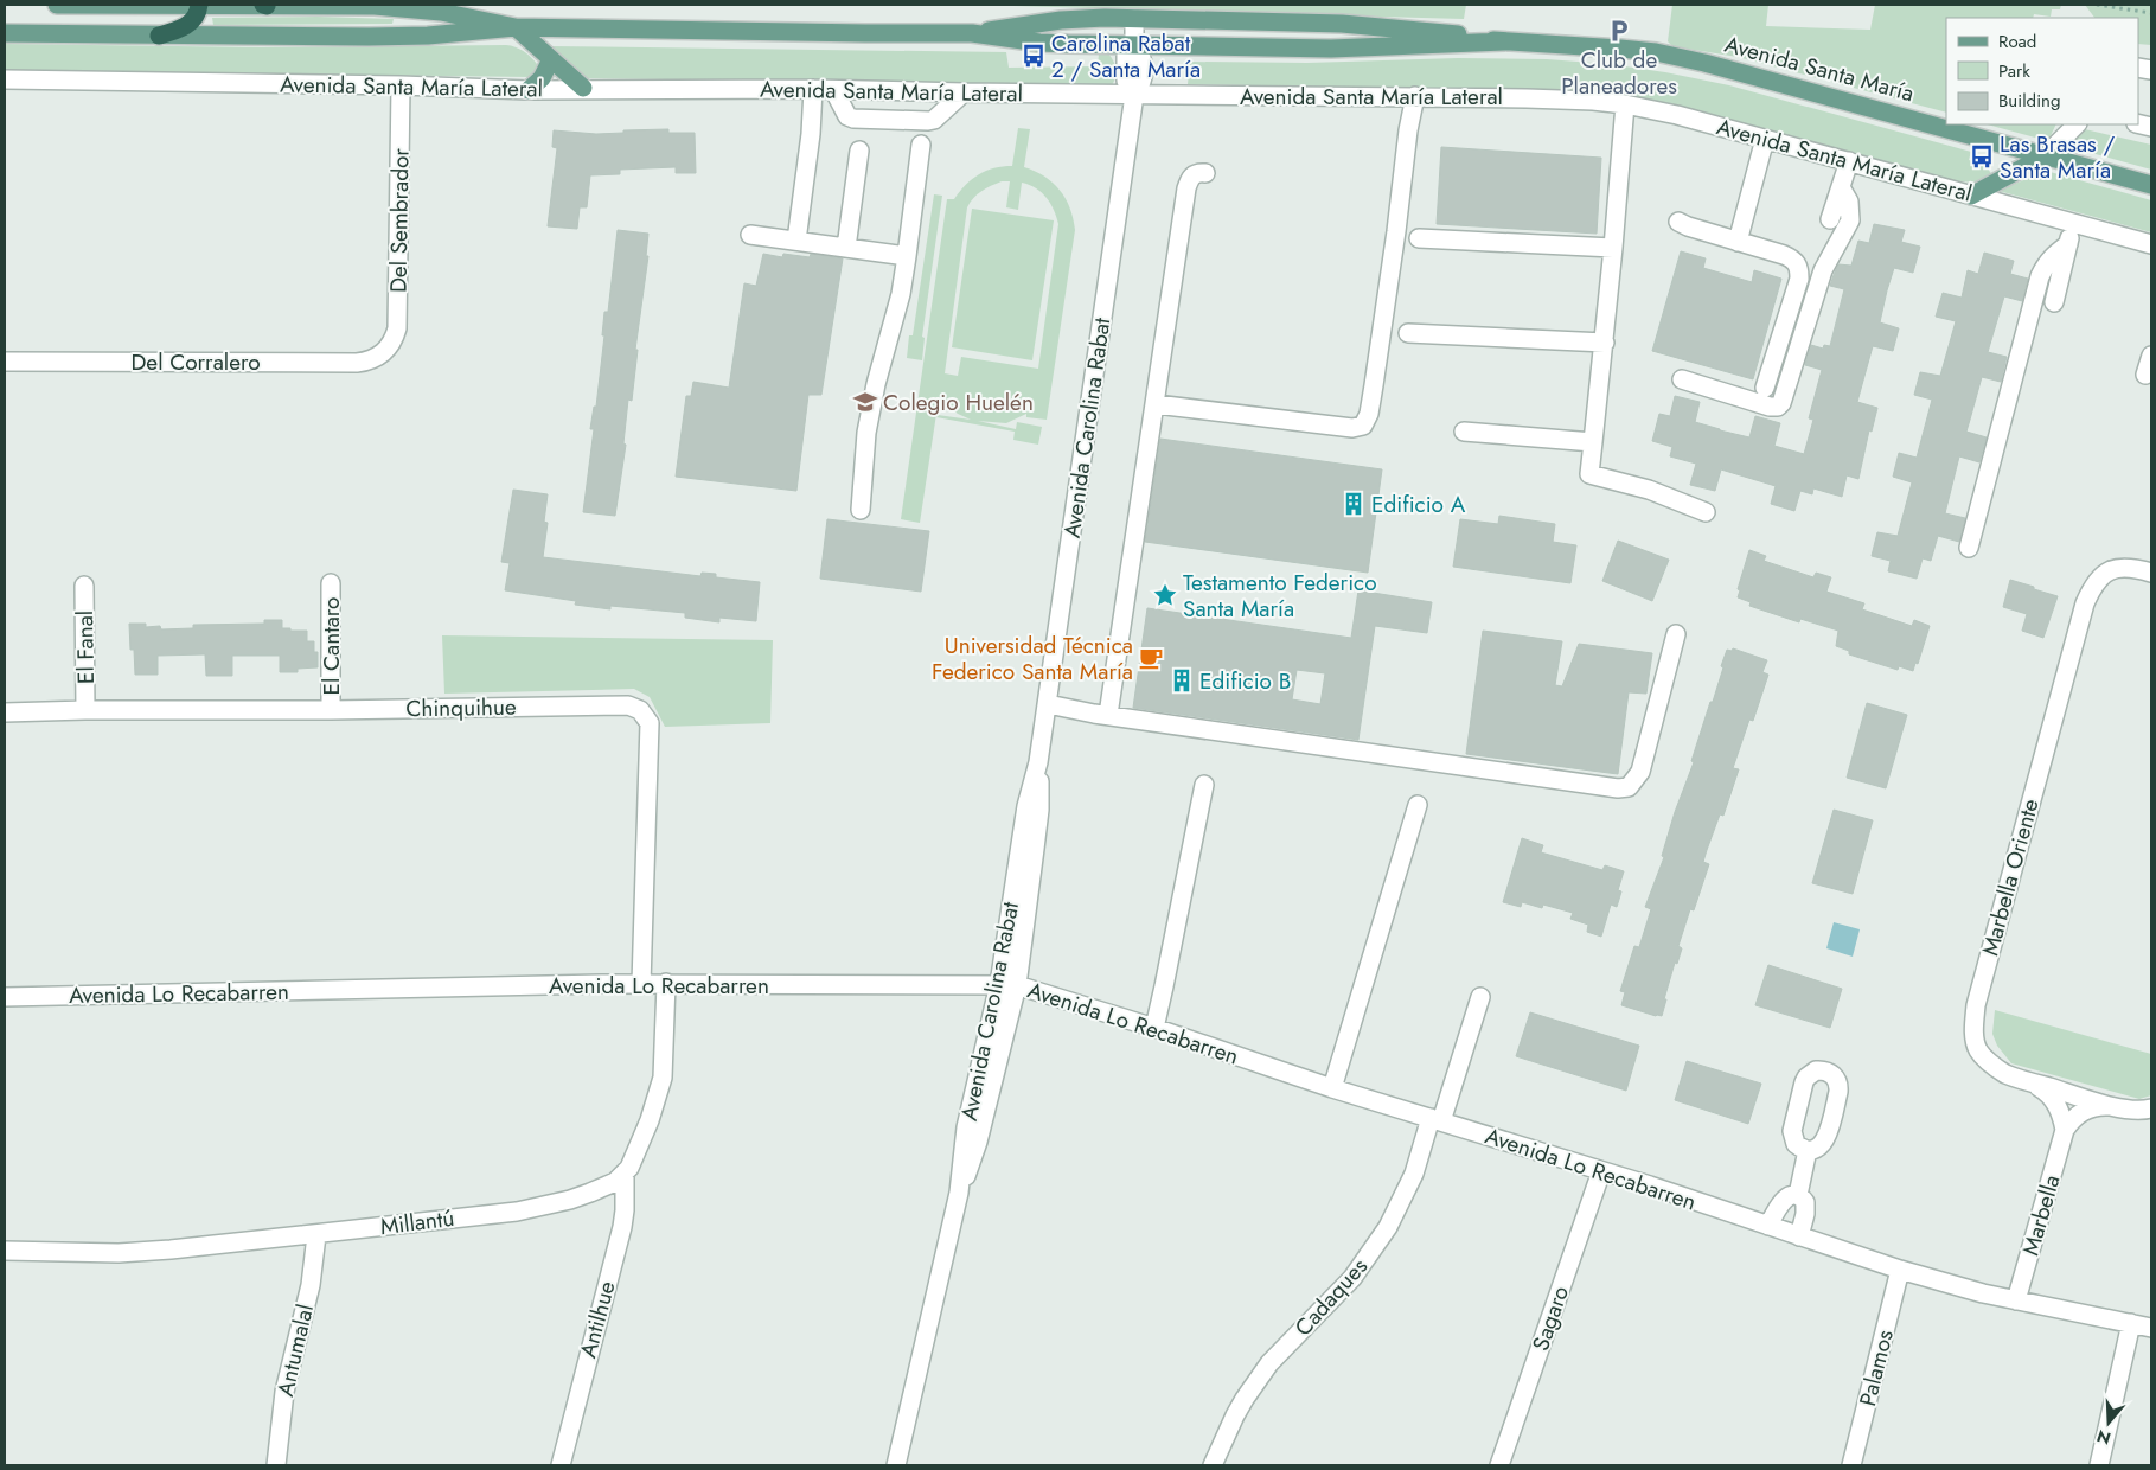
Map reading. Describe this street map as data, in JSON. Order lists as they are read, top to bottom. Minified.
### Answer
{"streets":{"main road":["Avenida Santa María"],"street":["Avenida Santa María Lateral","Del Sembrador","Del Corralero","Avenida Carolina Rabat","El Cantaro","El Fanal","Chinquihue","Marbella Oriente","Avenida Lo Recabarren","Marbella","Millantú","Cadaques","Sagaro","Antilhue","Antumalal","Palamos"]},"crossings":[["Avenida Santa María","Avenida Carolina Rabat"],["Avenida Santa María Lateral","Del Sembrador"],["Avenida Santa María Lateral","Avenida Carolina Rabat"],["Del Sembrador","Del Corralero"],["Avenida Carolina Rabat","Avenida Lo Recabarren"],["El Cantaro","Chinquihue"],["El Fanal","Chinquihue"],["Chinquihue","Avenida Lo Recabarren"],["Marbella Oriente","Marbella"],["Avenida Lo Recabarren","Marbella"],["Avenida Lo Recabarren","Cadaques"],["Avenida Lo Recabarren","Sagaro"],["Avenida Lo Recabarren","Palamos"],["Millantú","Antilhue"],["Millantú","Antumalal"]],"places":{"parking":["Club de Planeadores"],"bus stop":["Carolina Rabat 2 / Santa María","Las Brasas / Santa María"],"school or university":["Colegio Huelén"],"building":["Edificio A","Edificio B"],"place":["Testamento Federico Santa María"],"cafe":["Universidad Técnica Federico Santa María"]},"legend":["Road","Park","Building"],"north":"bottom"}
